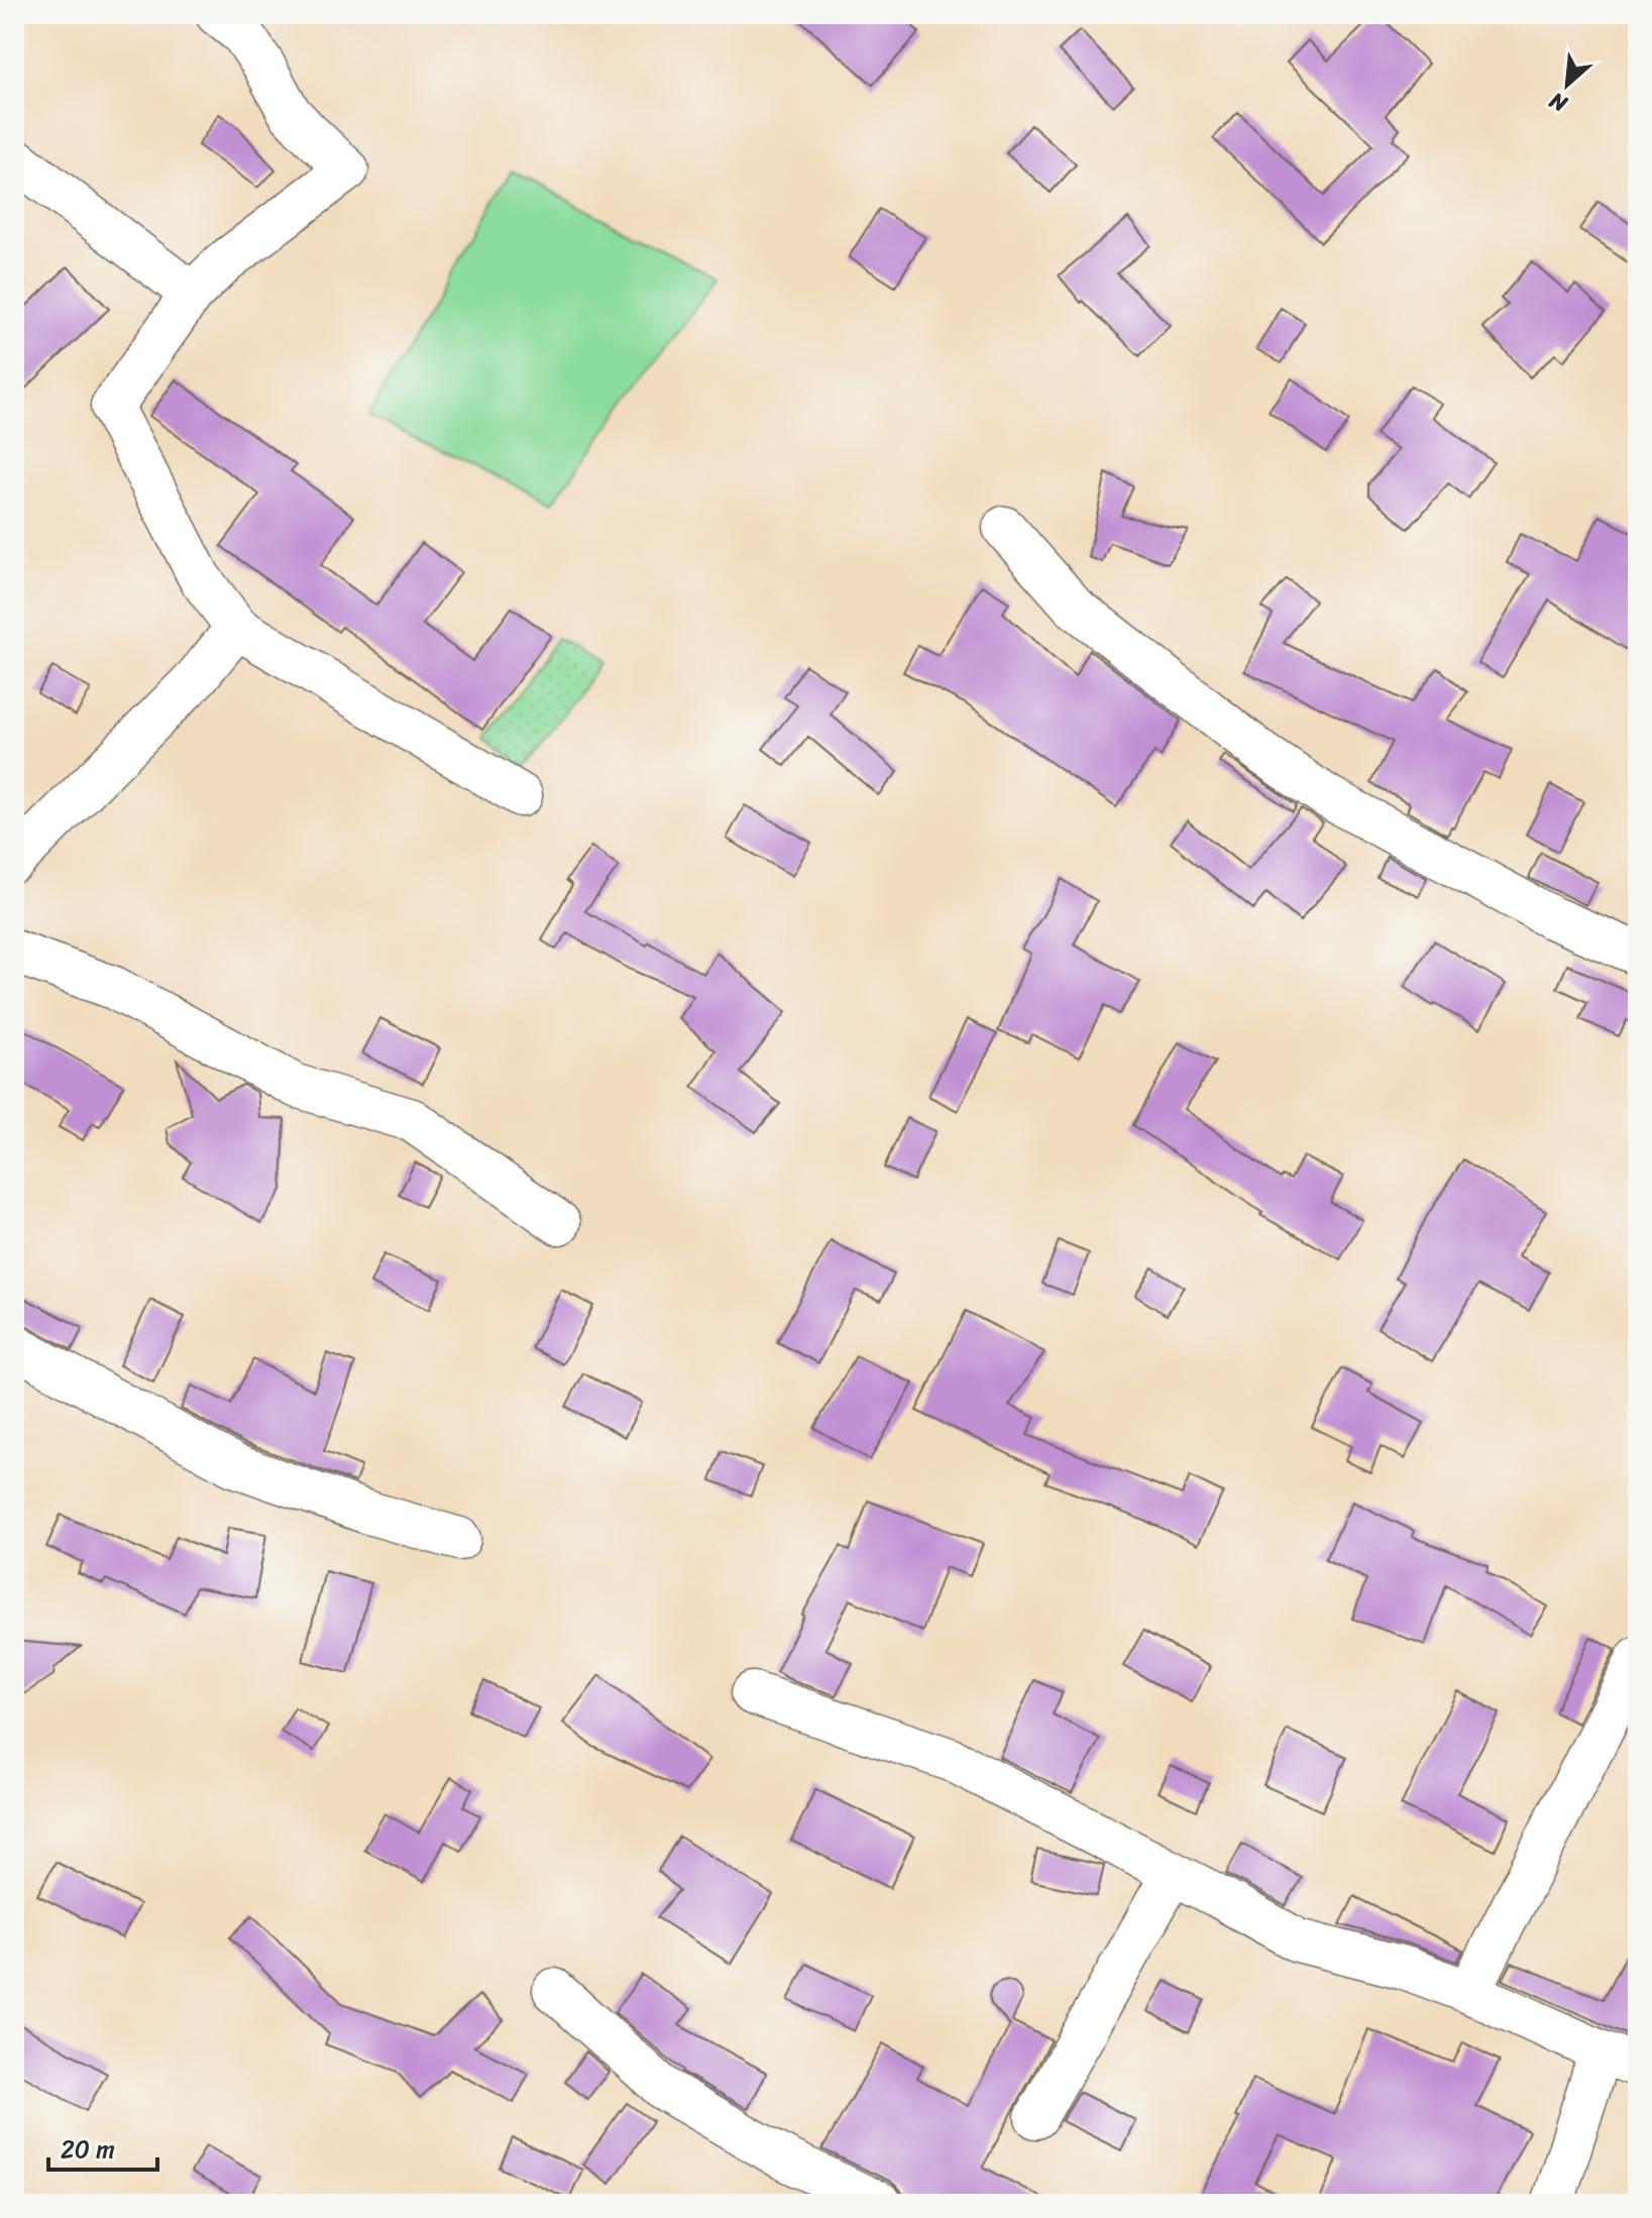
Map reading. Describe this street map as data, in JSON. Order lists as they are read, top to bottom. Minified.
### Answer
{"scale_bar":"20 m","north":"bottom left"}
